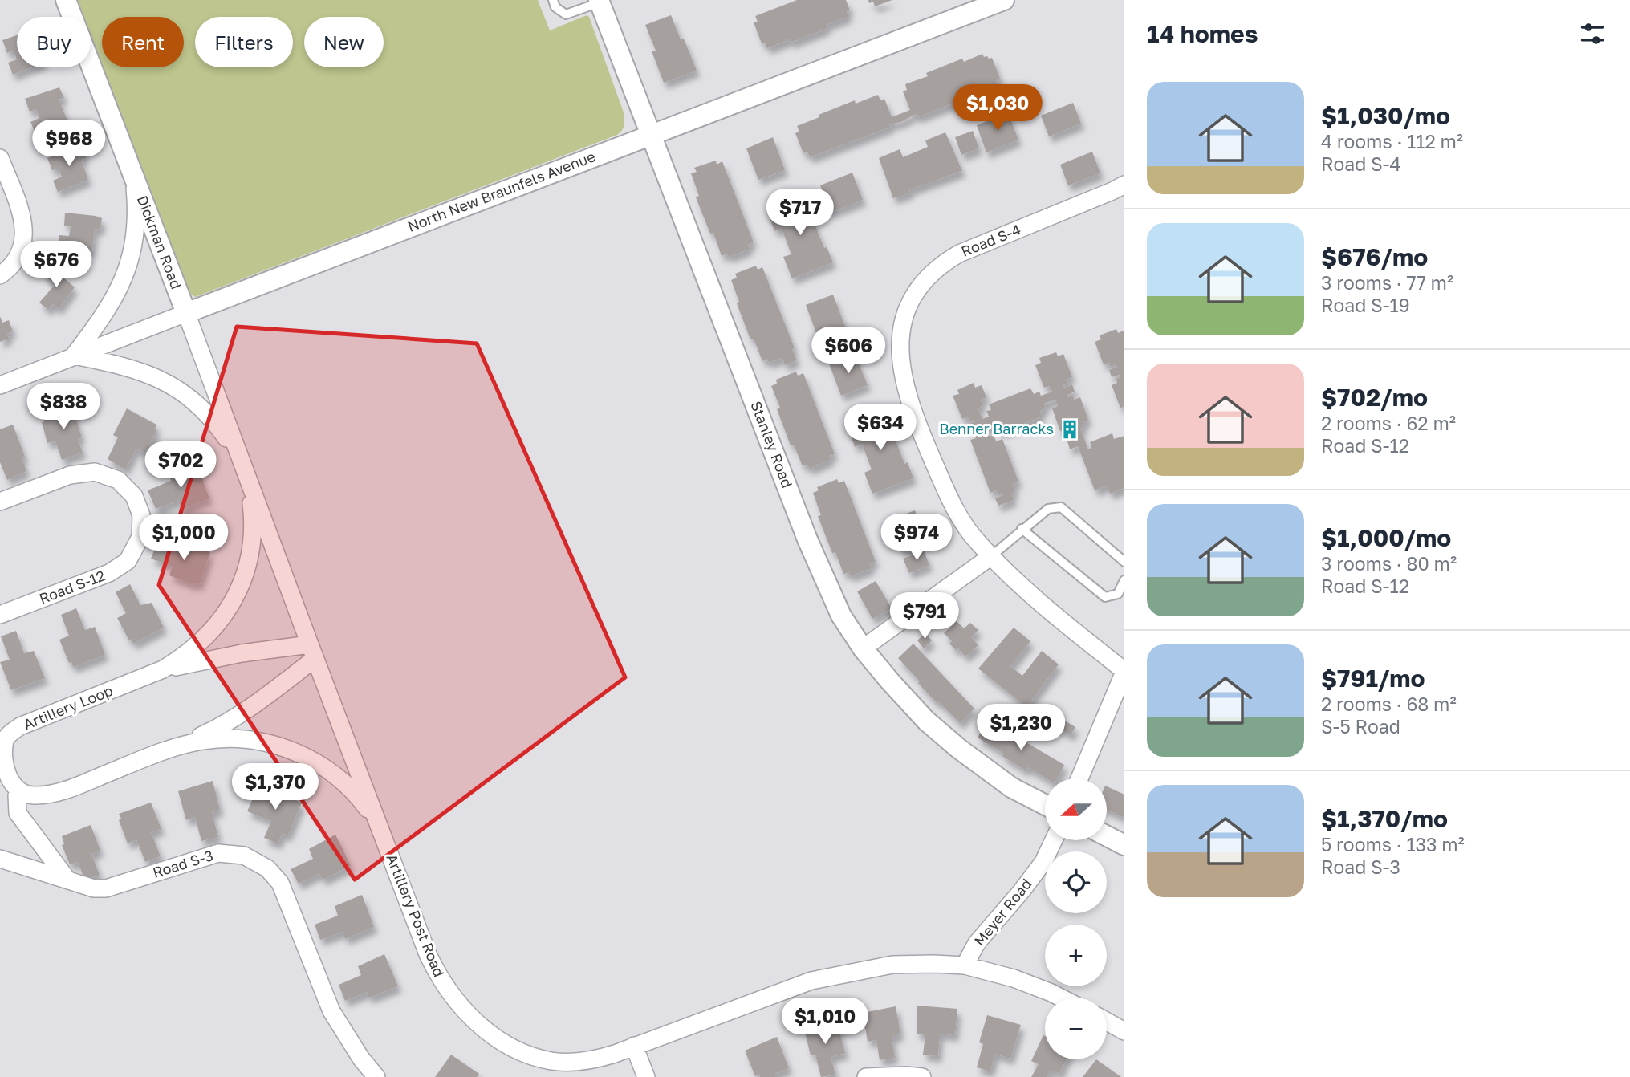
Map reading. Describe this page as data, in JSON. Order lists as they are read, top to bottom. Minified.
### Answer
{"streets":{"street":["North New Braunfels Avenue","Road S-4","Dickman Road","Stanley Road","Road S-12","Artillery Loop","Road S-3","Meyer Road","Artillery Post Road"]},"crossings":[["North New Braunfels Avenue","Dickman Road"],["North New Braunfels Avenue","Stanley Road"],["North New Braunfels Avenue","Artillery Post Road"],["Dickman Road","Artillery Post Road"],["Artillery Loop","Artillery Post Road"],["Meyer Road","Artillery Post Road"]],"places":{"building":["Benner Barracks"]},"north":"left","page":{"heading":"14 homes","chip":["Buy","Rent","Filters","New"],"list":[{"name":"$1,030/mo","note":"4 rooms · 112 m² · Road S-4"},{"name":"$676/mo","note":"3 rooms · 77 m² · Road S-19"},{"name":"$702/mo","note":"2 rooms · 62 m² · Road S-12"},{"name":"$1,000/mo","note":"3 rooms · 80 m² · Road S-12"},{"name":"$791/mo","note":"2 rooms · 68 m² · S-5 Road"},{"name":"$1,370/mo","note":"5 rooms · 133 m² · Road S-3"}],"price":["$1,030","$968","$717","$676","$606","$838","$634","$702","$1,000","$974","$791","$1,230","$1,370","$1,010"],"map_buttons":["+","−"]}}
